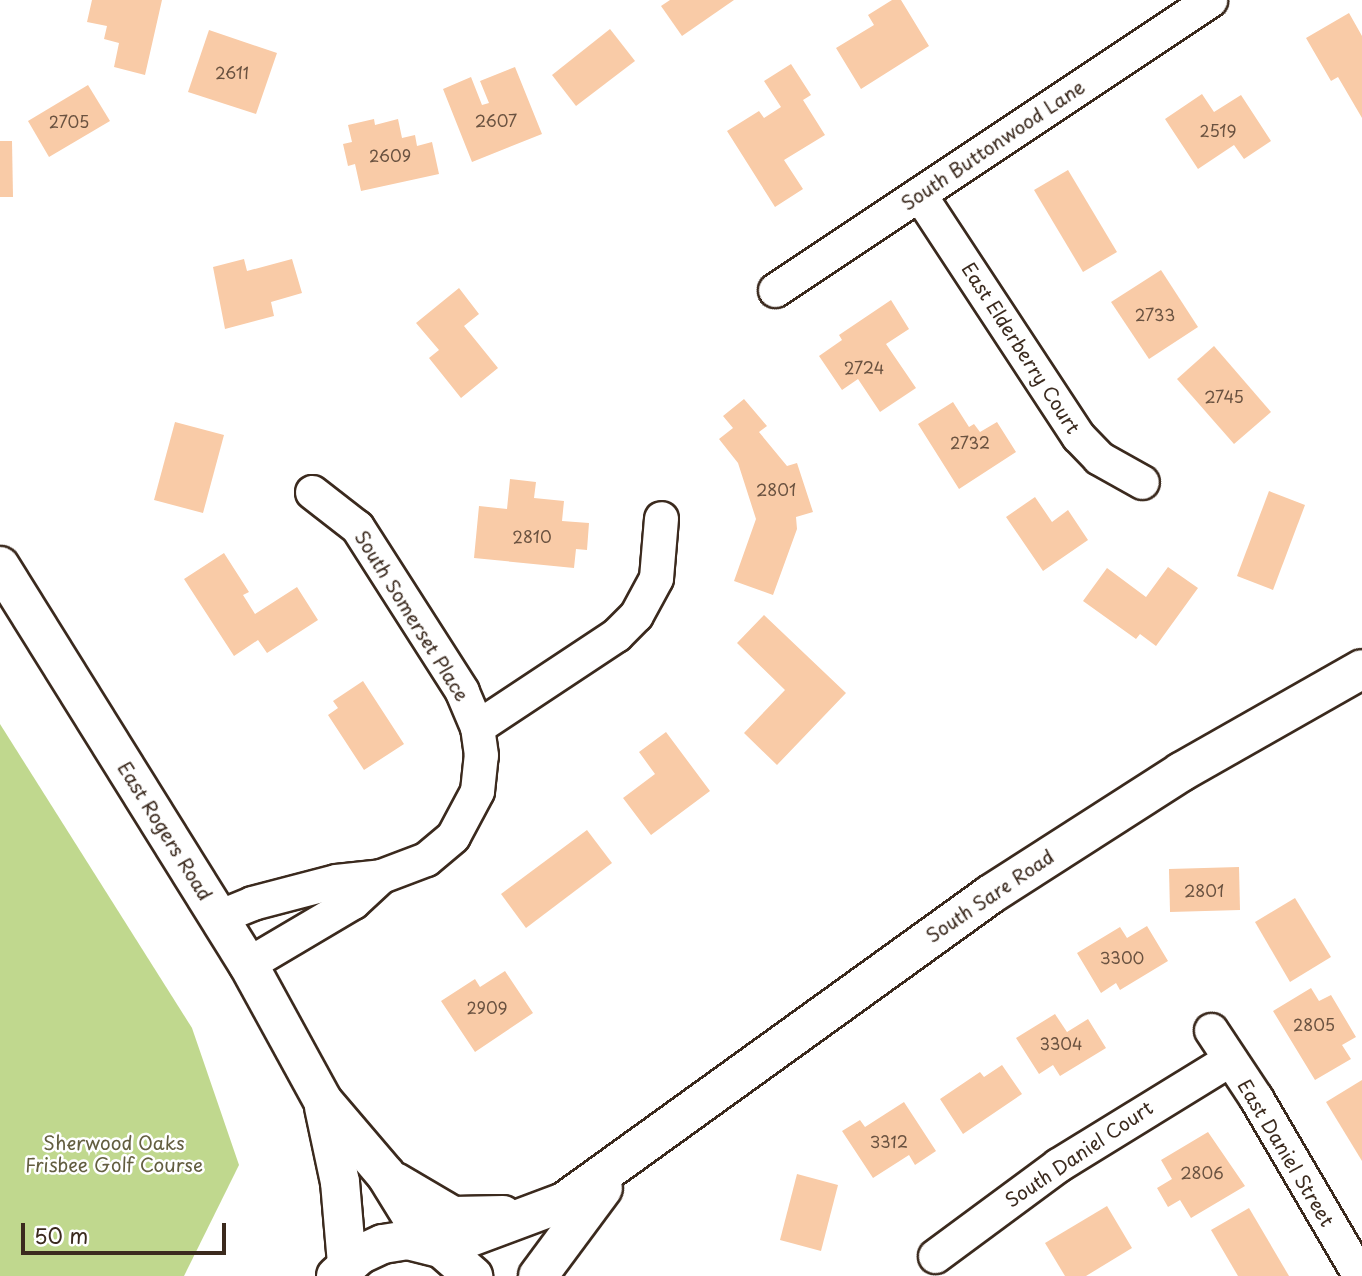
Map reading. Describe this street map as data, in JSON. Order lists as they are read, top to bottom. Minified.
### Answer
{"streets":{"main road":["East Rogers Road","South Sare Road"],"street":["South Buttonwood Lane","East Elderberry Court","South Somerset Place","East Daniel Street","South Daniel Court"]},"crossings":[["South Buttonwood Lane","East Elderberry Court"],["South Somerset Place","East Rogers Road"],["East Rogers Road","South Sare Road"],["East Daniel Street","South Daniel Court"]],"parks":["Sherwood Oaks Frisbee Golf Course"],"house_numbers":["2611","2607","2705","2519","2609","2733","2724","2745","2732","2801","2810","2801","3300","2909","2805","3304","3312","2806"],"scale_bar":"50 m"}
